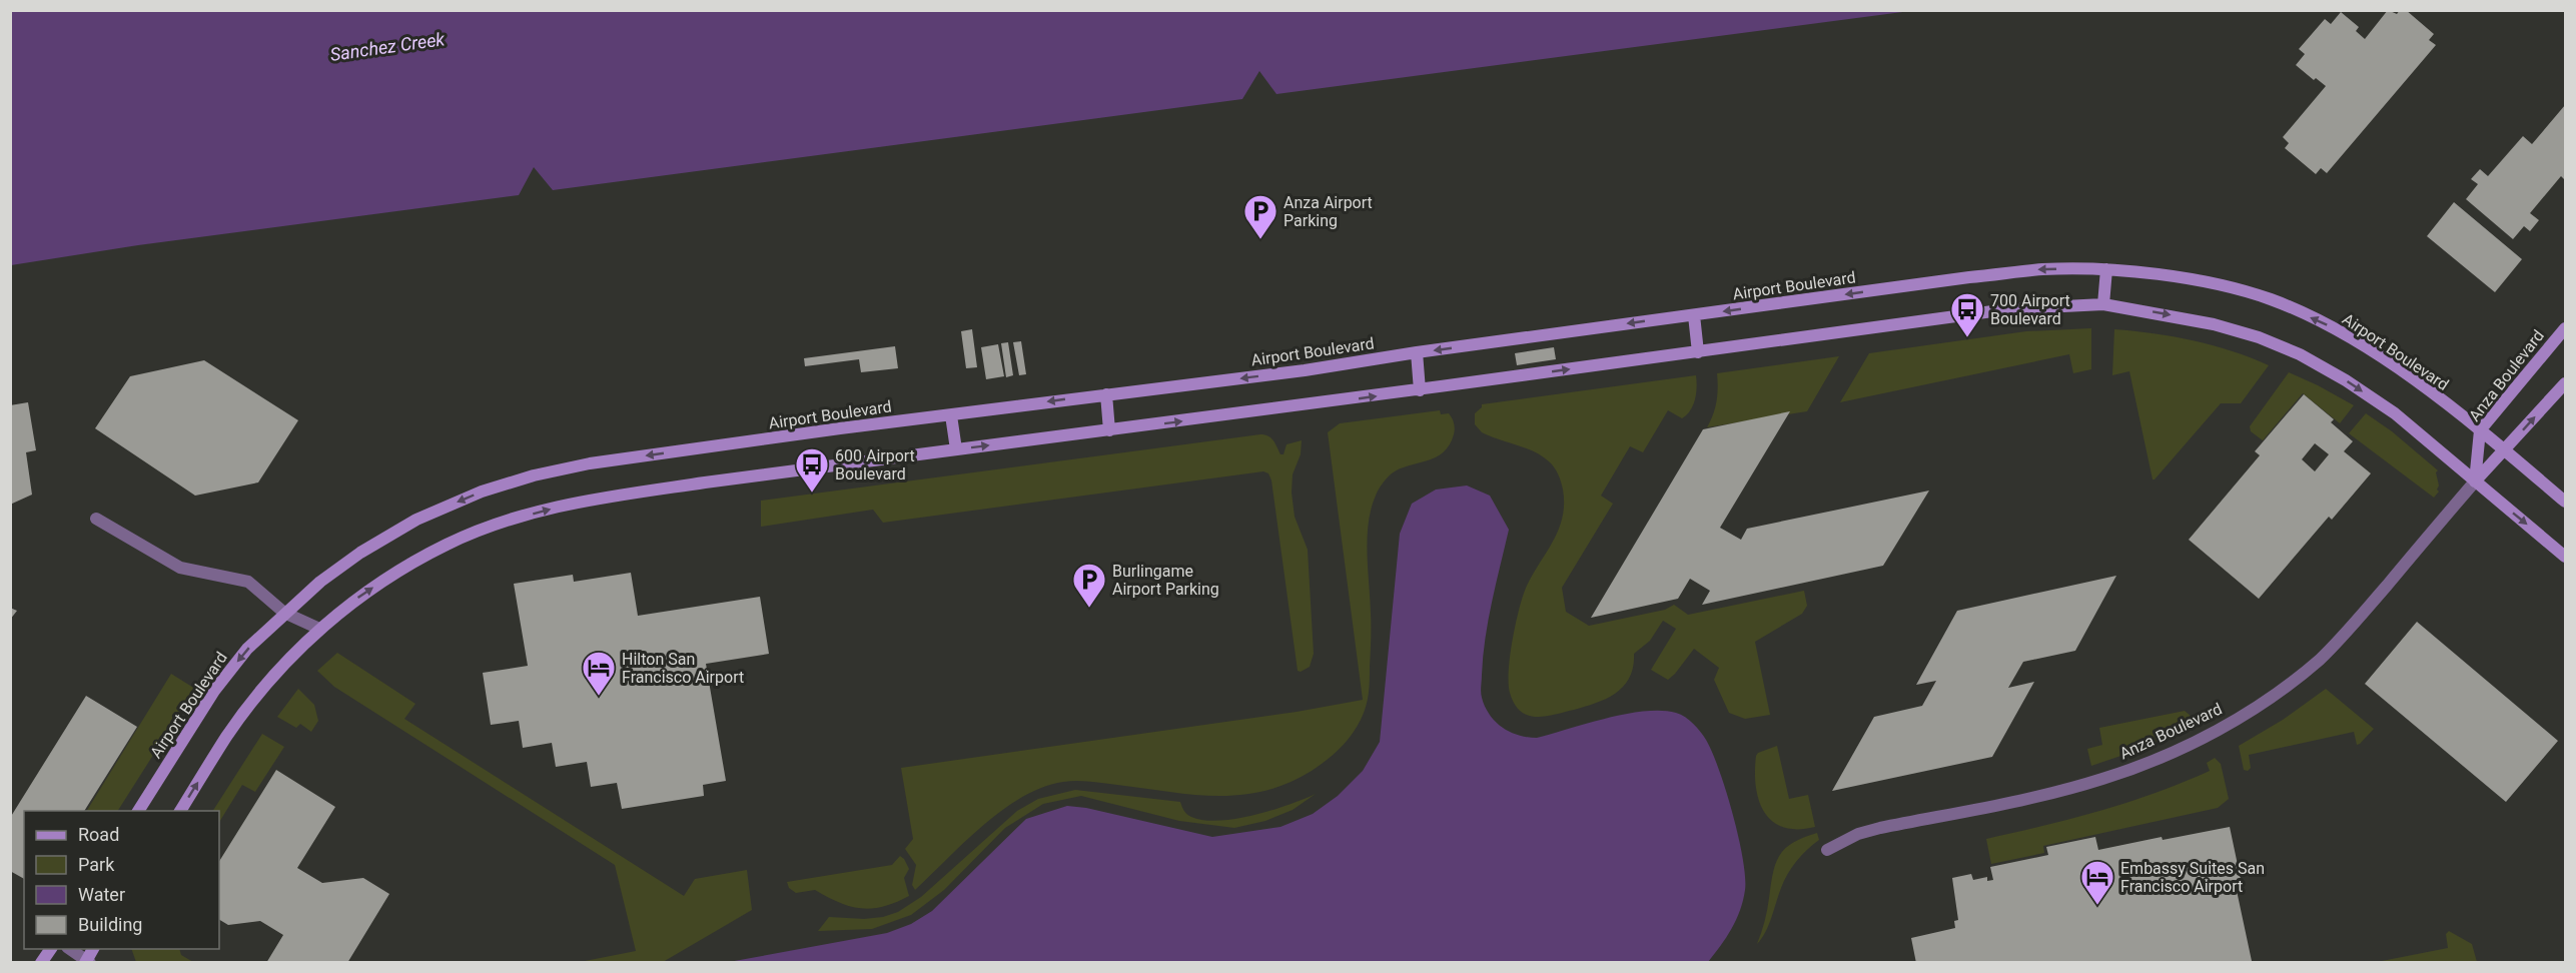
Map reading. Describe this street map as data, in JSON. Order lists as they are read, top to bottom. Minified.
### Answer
{"streets":{"main road":["Airport Boulevard","Anza Boulevard"]},"crossings":[["Airport Boulevard","Anza Boulevard"]],"water":["Sanchez Creek"],"places":{"parking":["Anza Airport Parking","Burlingame Airport Parking"],"bus stop":["700 Airport Boulevard","600 Airport Boulevard"],"hotel":["Hilton San Francisco Airport","Embassy Suites San Francisco Airport"]},"legend":["Road","Park","Water","Building"]}
